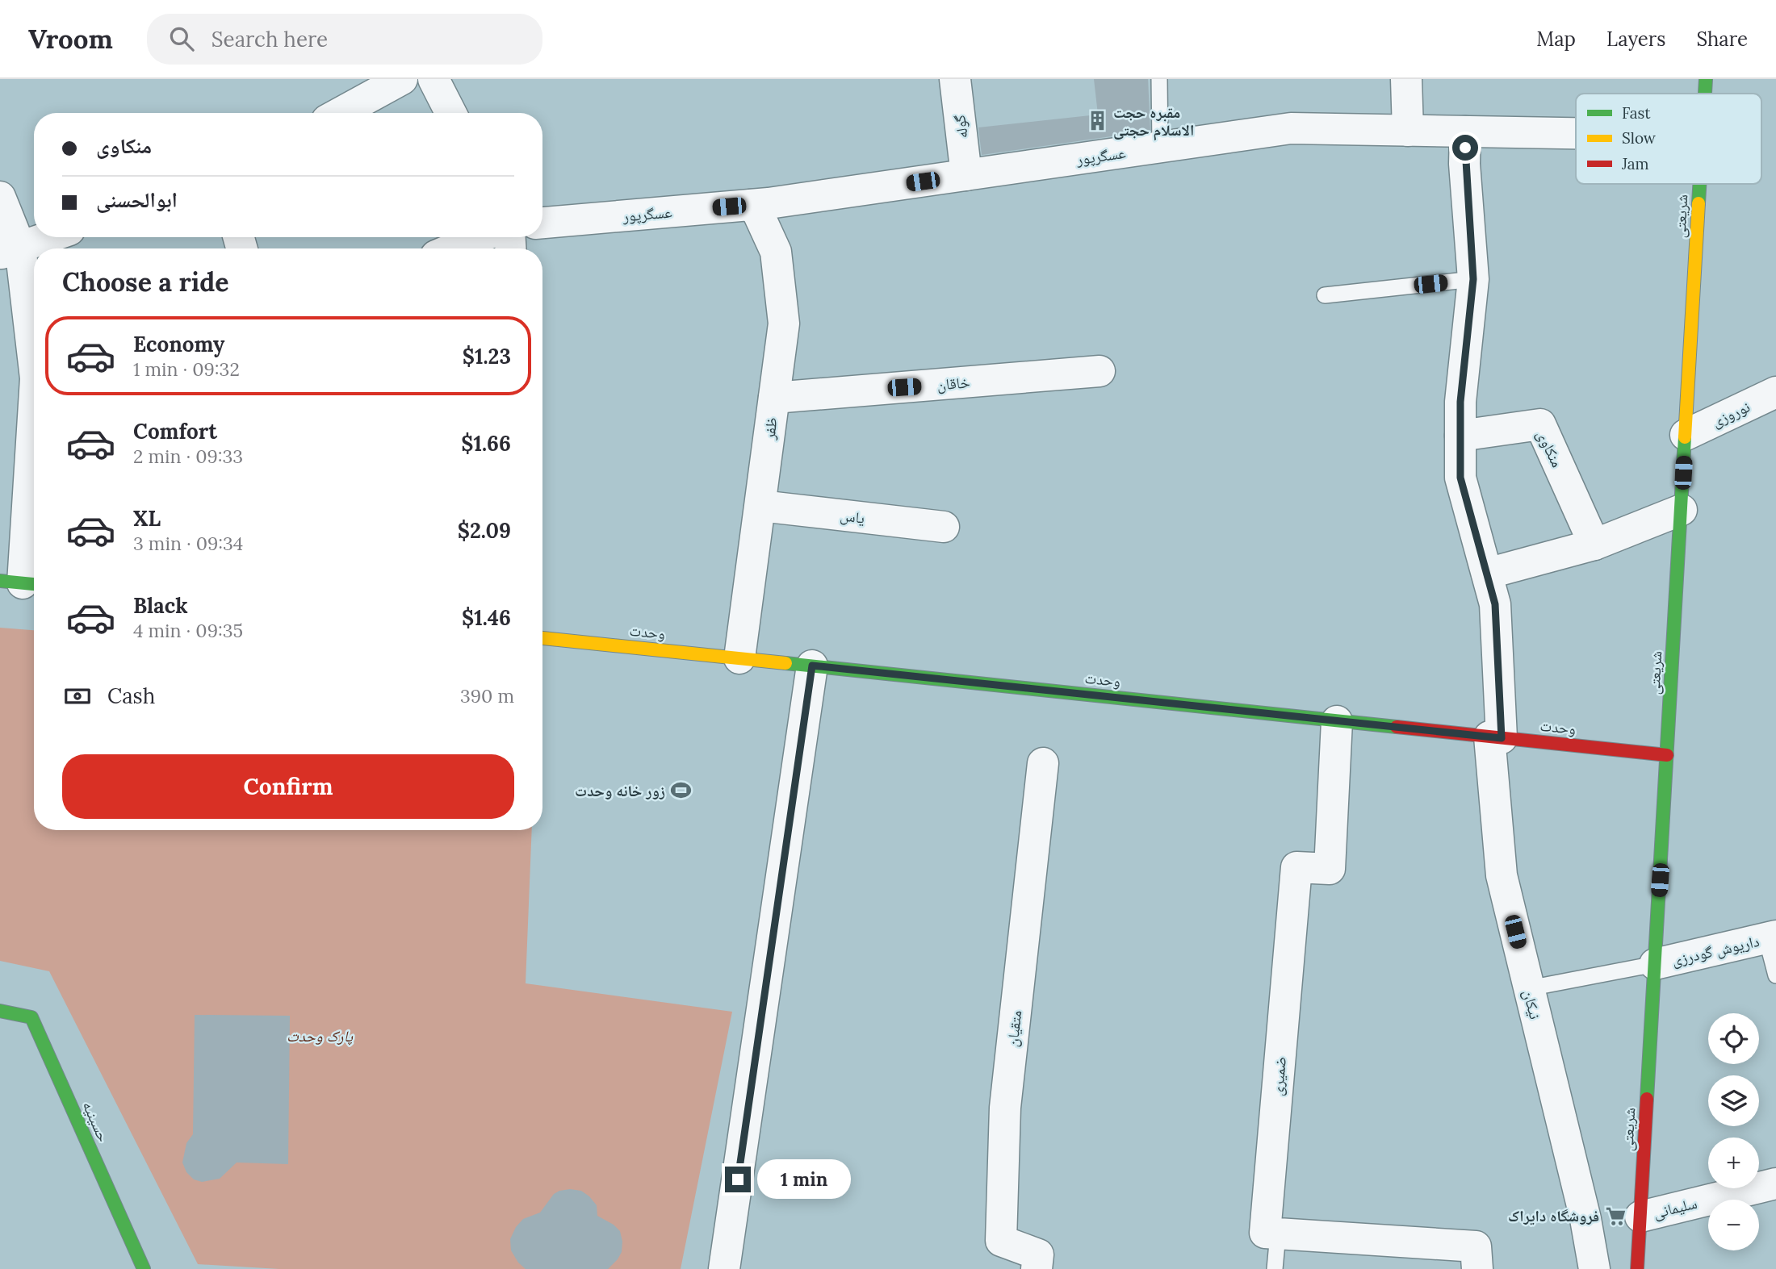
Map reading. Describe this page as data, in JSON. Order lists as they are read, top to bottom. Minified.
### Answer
{"streets":{"street":["گوله","عسگرپور","شریعتی","خاقان","نوروزی","ظفر","منکاوی","یاس","وحدت","داریوش گودرزی","نیکان","متقیان","ضمیری","حسینیه","سلیمانی"]},"crossings":[["گوله","عسگرپور"],["عسگرپور","ظفر"],["شریعتی","نوروزی"],["شریعتی","وحدت"],["شریعتی","داریوش گودرزی"],["شریعتی","سلیمانی"],["خاقان","ظفر"],["ظفر","یاس"],["ظفر","وحدت"],["وحدت","نیکان"],["وحدت","ضمیری"]],"parks":["پارک وحدت"],"places":{"building":["مقبره حجت الاسلام حجتی"],"sports":["زور خانه وحدت"],"supermarket":["فروشگاه دایراک"]},"legend":["Fast","Slow","Jam"],"page":{"header":"Vroom","search":"Search here","nav":["Map","Layers","Share"],"banner":["منکاوی","ابوالحسنی"],"heading":"Choose a ride","list":[{"name":"Economy","note":"1 min · 09:32","value":"$1.23"},{"name":"Comfort","note":"2 min · 09:33","value":"$1.66"},{"name":"XL","note":"3 min · 09:34","value":"$2.09"},{"name":"Black","note":"4 min · 09:35","value":"$1.46"}],"pay":["Cash","390 m"],"buttons":"Confirm","map_buttons":["+","−"],"bubble":"1 min"}}
